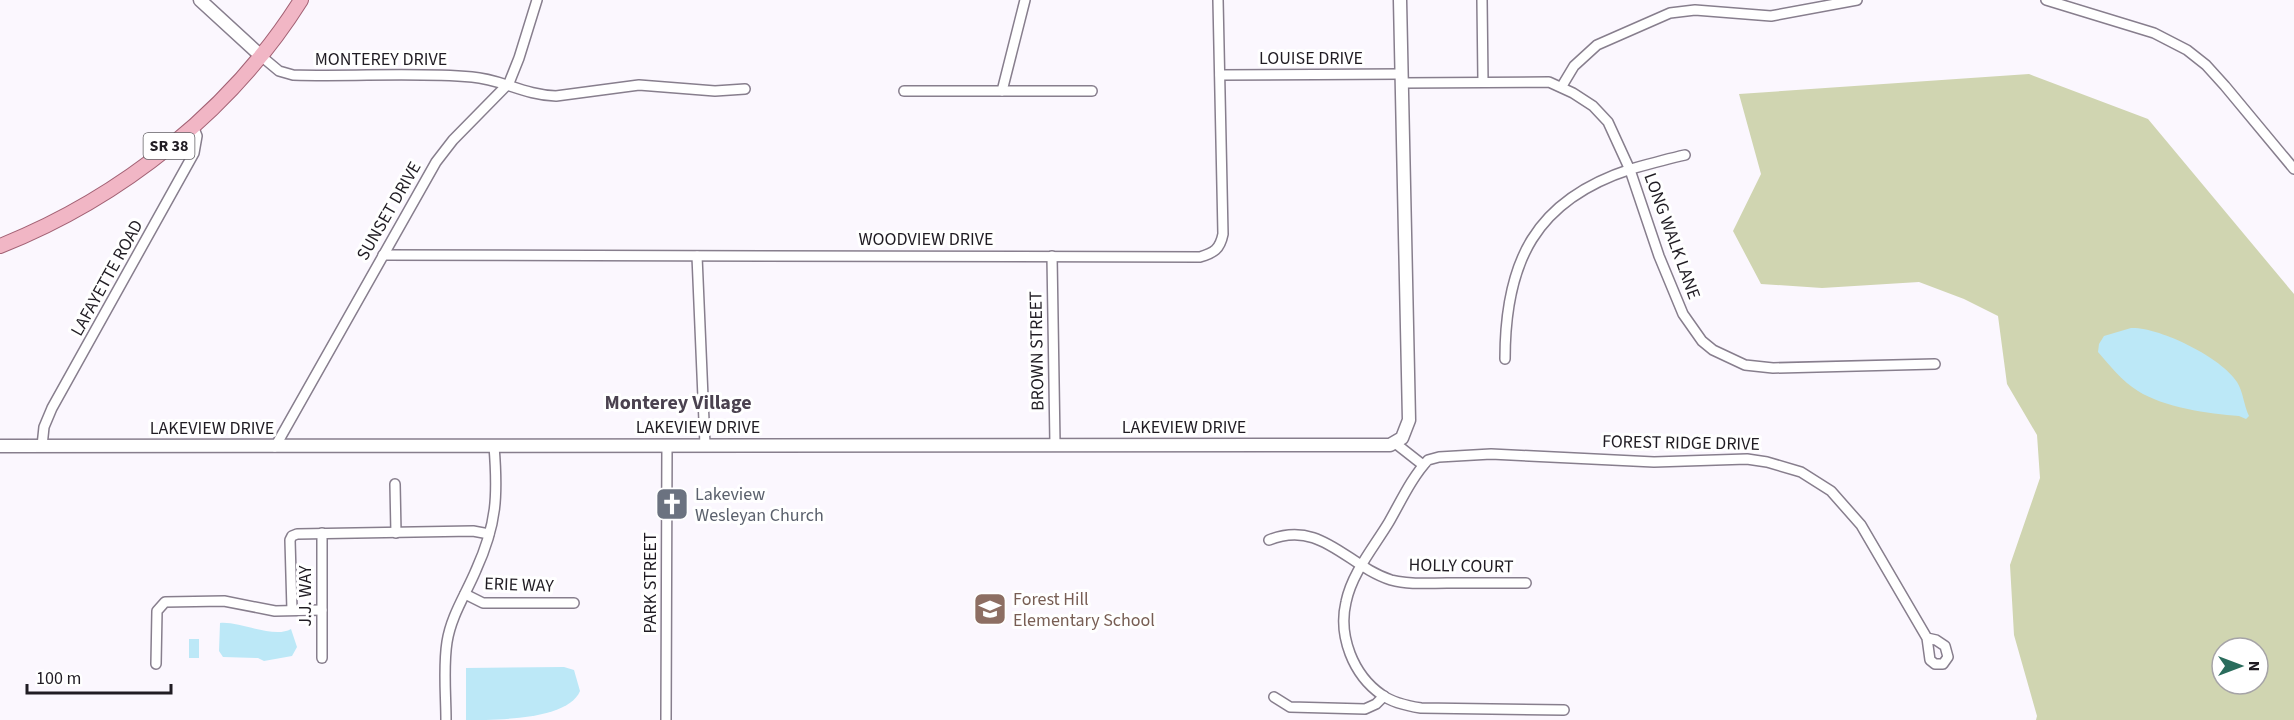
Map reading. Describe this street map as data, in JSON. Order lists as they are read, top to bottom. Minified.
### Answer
{"streets":{"main road":["SR 38"],"street":["LOUISE DRIVE","MONTEREY DRIVE","SUNSET DRIVE","LONG WALK LANE","WOODVIEW DRIVE","LAFAYETTE ROAD","BROWN STREET","LAKEVIEW DRIVE","FOREST RIDGE DRIVE","HOLLY COURT","PARK STREET","ERIE WAY","J.J. WAY"]},"crossings":[["LOUISE DRIVE","LONG WALK LANE"],["LOUISE DRIVE","WOODVIEW DRIVE"],["MONTEREY DRIVE","SR 38"],["MONTEREY DRIVE","SUNSET DRIVE"],["SR 38","LAFAYETTE ROAD"],["SUNSET DRIVE","WOODVIEW DRIVE"],["SUNSET DRIVE","LAKEVIEW DRIVE"],["WOODVIEW DRIVE","BROWN STREET"],["LAFAYETTE ROAD","LAKEVIEW DRIVE"],["BROWN STREET","LAKEVIEW DRIVE"],["LAKEVIEW DRIVE","PARK STREET"]],"districts":["Monterey Village"],"places":{"church":["Lakeview Wesleyan Church"],"school or university":["Forest Hill Elementary School"]},"scale_bar":"100 m","north":"right"}
